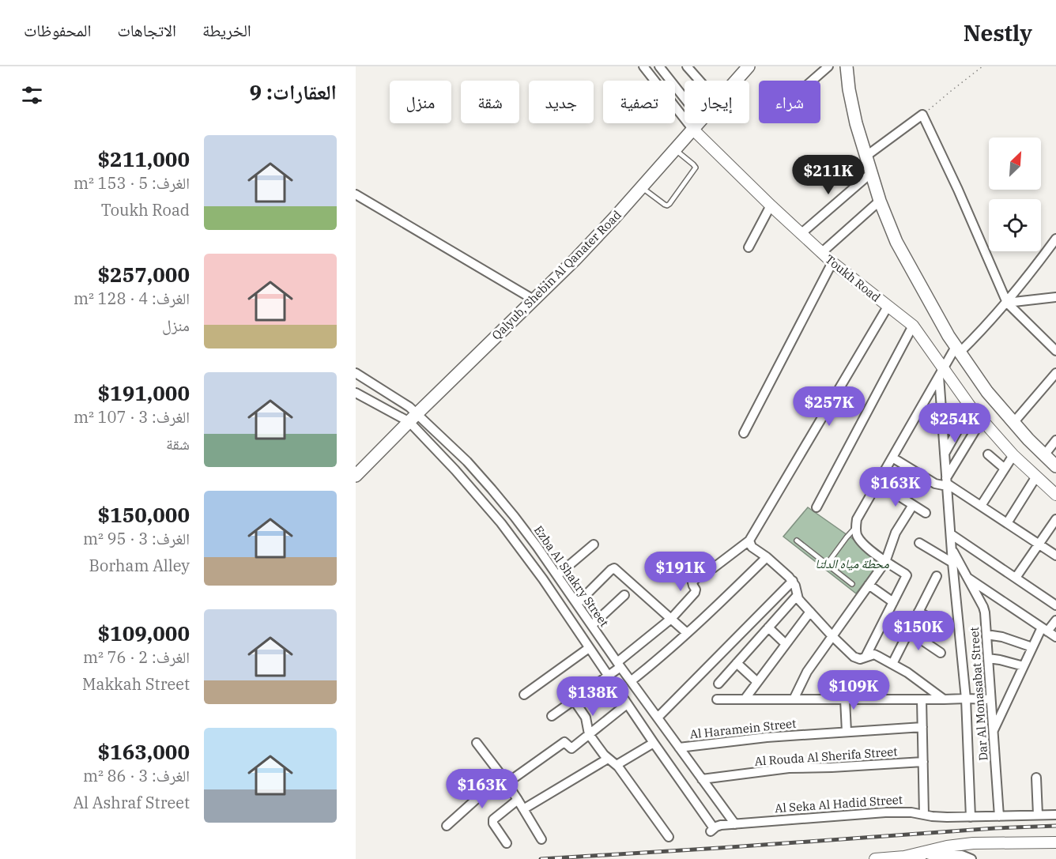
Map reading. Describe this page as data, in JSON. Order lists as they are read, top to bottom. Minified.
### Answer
{"streets":{"main road":["Qalyub, Shebin Al Qanater Road"],"street":["Toukh Road","Ezba Al Shakry Street","Dar Al Monasabat Street","Al Haramein Street","Al Rouda Al Sherifa Street","Al Seka Al Hadid Street"]},"crossings":[["Qalyub, Shebin Al Qanater Road","Toukh Road"],["Qalyub, Shebin Al Qanater Road","Ezba Al Shakry Street"],["Ezba Al Shakry Street","Al Haramein Street"],["Ezba Al Shakry Street","Al Rouda Al Sherifa Street"],["Ezba Al Shakry Street","Al Seka Al Hadid Street"],["Dar Al Monasabat Street","Al Seka Al Hadid Street"]],"water":["محطة مياه الدلتا"],"north":"top right","page":{"header":"Nestly","nav":["الخريطة","الاتجاهات","المحفوظات"],"heading":"العقارات: 9","chip":["شراء","إيجار","تصفية","جديد","شقة","منزل"],"list":[{"name":"$211,000","note":"الغرف: 5 · 153 m² · Toukh Road"},{"name":"$257,000","note":"الغرف: 4 · 128 m² · منزل"},{"name":"$191,000","note":"الغرف: 3 · 107 m² · شقة"},{"name":"$150,000","note":"الغرف: 3 · 95 m² · Borham Alley"},{"name":"$109,000","note":"الغرف: 2 · 76 m² · Makkah Street"},{"name":"$163,000","note":"الغرف: 3 · 86 m² · Al Ashraf Street"}],"price":["$211K","$257K","$254K","$163K","$191K","$150K","$109K","$138K","$163K"]}}
